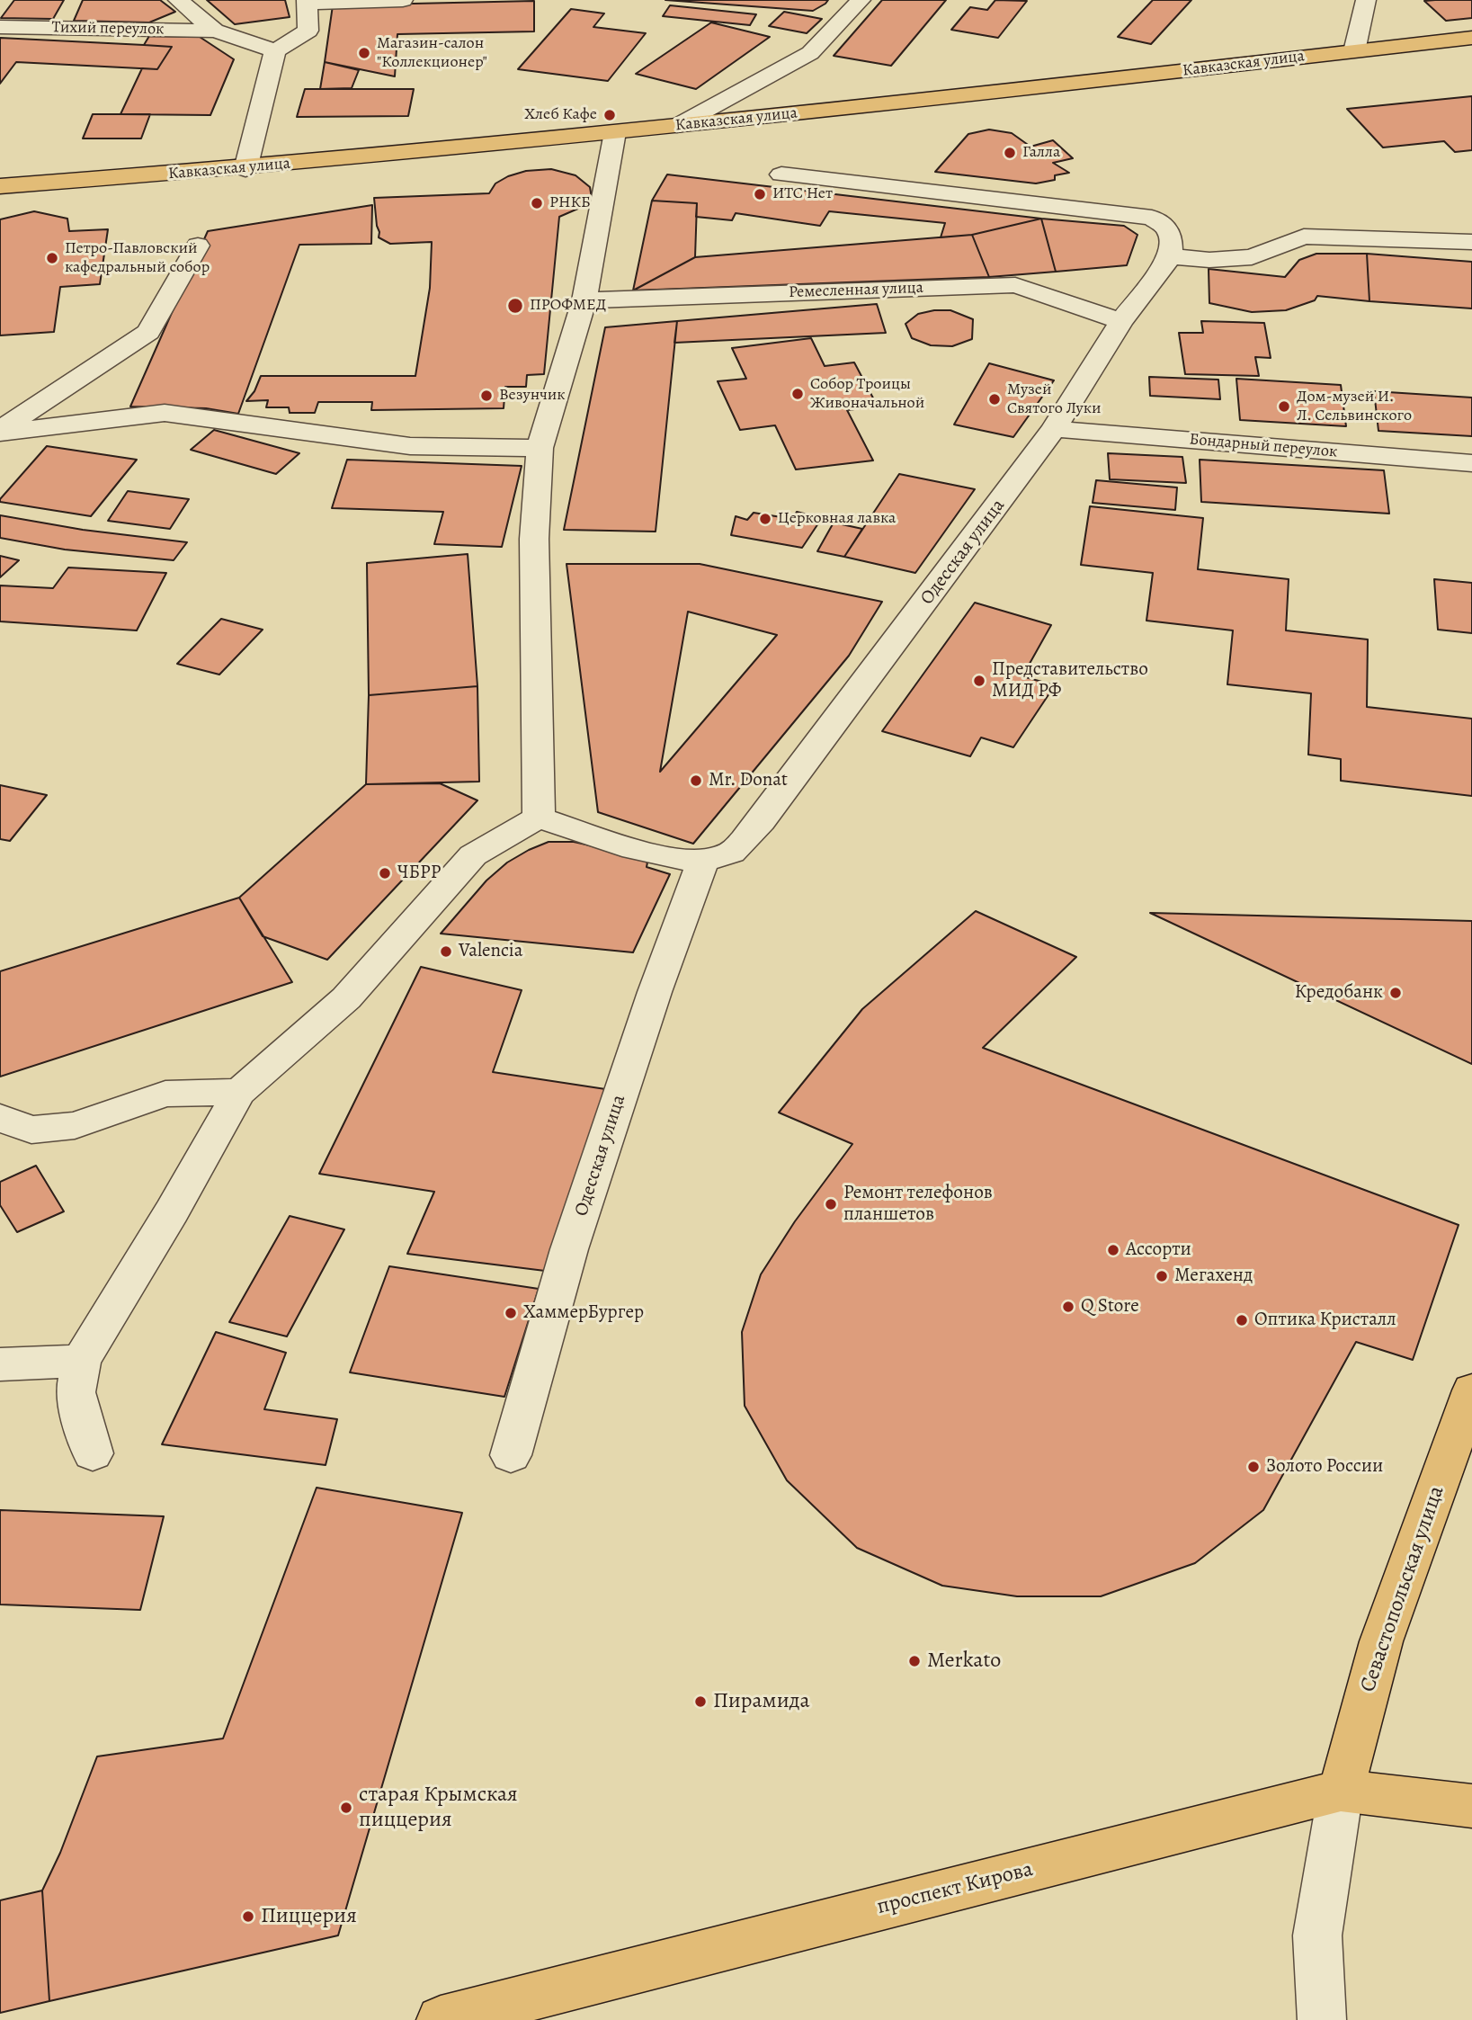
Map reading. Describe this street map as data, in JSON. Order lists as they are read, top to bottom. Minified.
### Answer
{"streets":{"main road":["Кавказская улица","Севастопольская улица","проспект Кирова"],"street":["Тихий переулок","Ремесленная улица","Бондарный переулок","Одесская улица"]},"crossings":[["Ремесленная улица","Одесская улица"],["Бондарный переулок","Одесская улица"],["Севастопольская улица","проспект Кирова"]],"places":["Магазин-салон \"Коллекционер\"","Хлеб Кафе","Галла","ИТС Нет","РНКБ","Петро-Павловский кафедральный собор","ПРОФМЕД","Собор Троицы Живоначальной","Везунчик","Музей Святого Луки","Дом-музей И. Л. Сельвинского","Церковная лавка","Представительство МИД РФ","Mr. Donat","ЧБРР","Valencia","Кредобанк","Ремонт телефонов планшетов","Ассорти","Мегахенд","Q Store","ХаммерБургер","Оптика Кристалл","Золото России","Merkato","Пирамида","старая Крымская пиццерия","Пиццерия"]}
